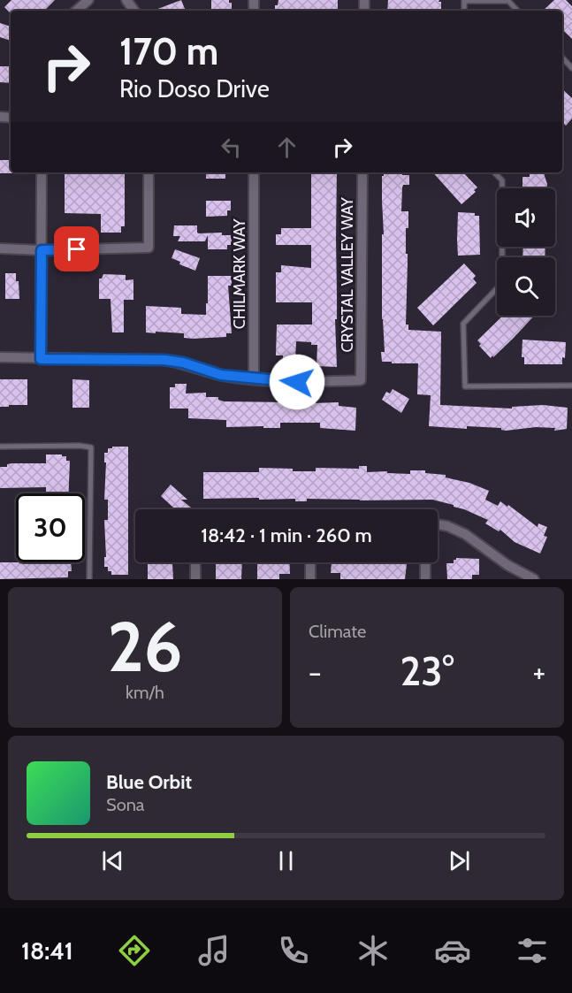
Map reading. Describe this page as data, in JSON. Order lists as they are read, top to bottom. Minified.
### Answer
{"streets":{"street":["CHILMARK WAY","CRYSTAL VALLEY WAY"]},"crossings":[["CHILMARK WAY","CRYSTAL VALLEY WAY"]],"page":{"turn":["170 m","Rio Doso Drive"],"limit":"30","trip":"18:42 · 1 min · 260 m","tile":[["26","km/h"],"Climate"],"heat":["−","23°","+"],"song":["Blue Orbit","Sona"],"tabs":"18:41"}}
